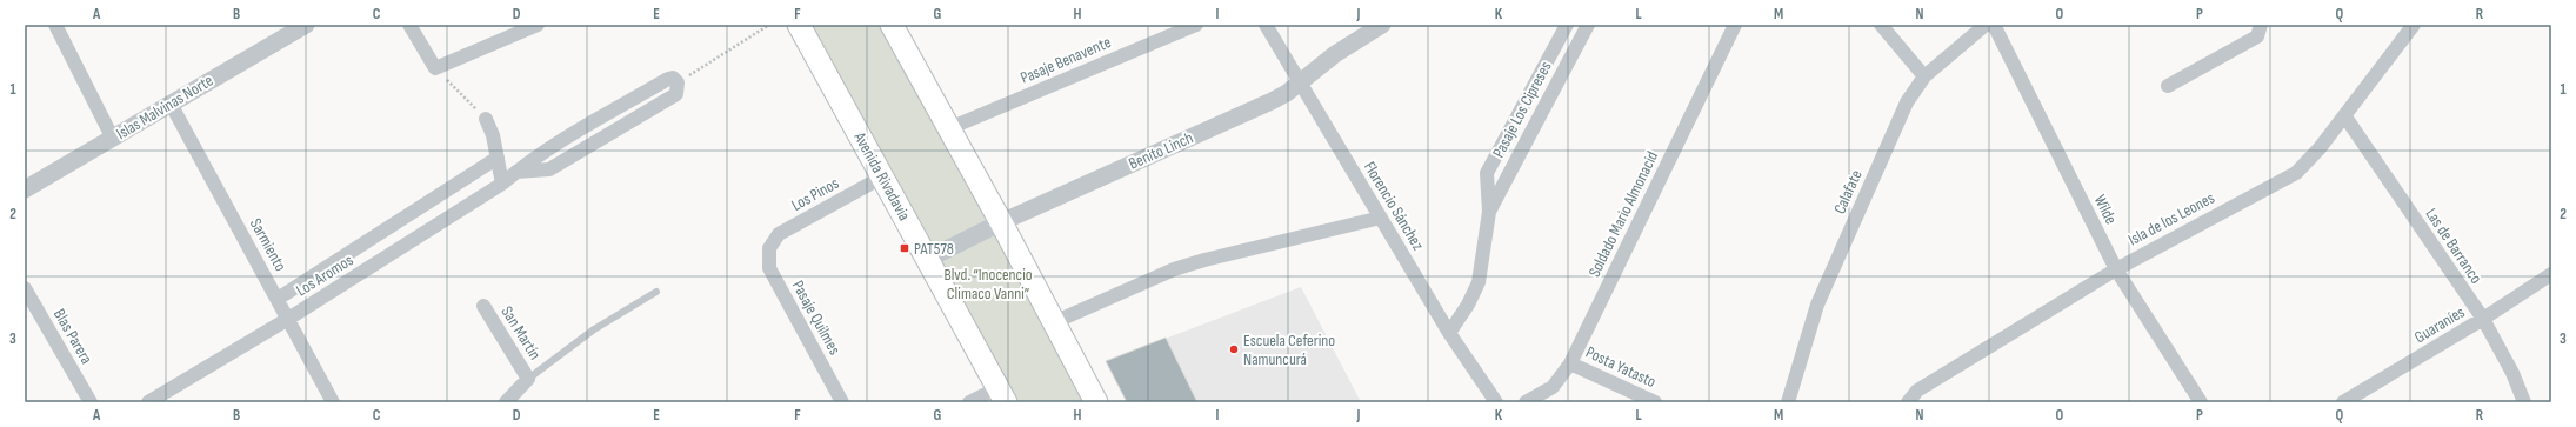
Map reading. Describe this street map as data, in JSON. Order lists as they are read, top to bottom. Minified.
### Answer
{"streets":{"main road":["Avenida Rivadavia"],"street":["Pasaje Benavente","Islas Malvinas Norte","Pasaje Los Cipreses","Benito Linch","Calafate","Los Pinos","Florencio Sánchez","Wilde","Soldado Mario Almonacid","Isla de los Leones","Sarmiento","Las de Barranco","Los Aromos","Pasaje Quilmes","Guaraníes","San Martín","Blas Parera","Posta Yatasto"]},"crossings":[["Islas Malvinas Norte","Sarmiento"],["Pasaje Los Cipreses","Florencio Sánchez"],["Benito Linch","Avenida Rivadavia"],["Benito Linch","Florencio Sánchez"],["Avenida Rivadavia","Los Pinos"],["Los Pinos","Pasaje Quilmes"],["Wilde","Isla de los Leones"],["Soldado Mario Almonacid","Posta Yatasto"],["Isla de los Leones","Las de Barranco"],["Sarmiento","Los Aromos"],["Las de Barranco","Guaraníes"]],"parks":["Blvd. “Inocencio Climaco Vanni”"],"places":{"transit":["PAT578"],"other":["Escuela Ceferino Namuncurá"]},"grid":{"columns":["A","B","C","D","E","F","G","H","I","J","K","L","M","N","O","P","Q","R"],"rows":["1","2","3"]}}
